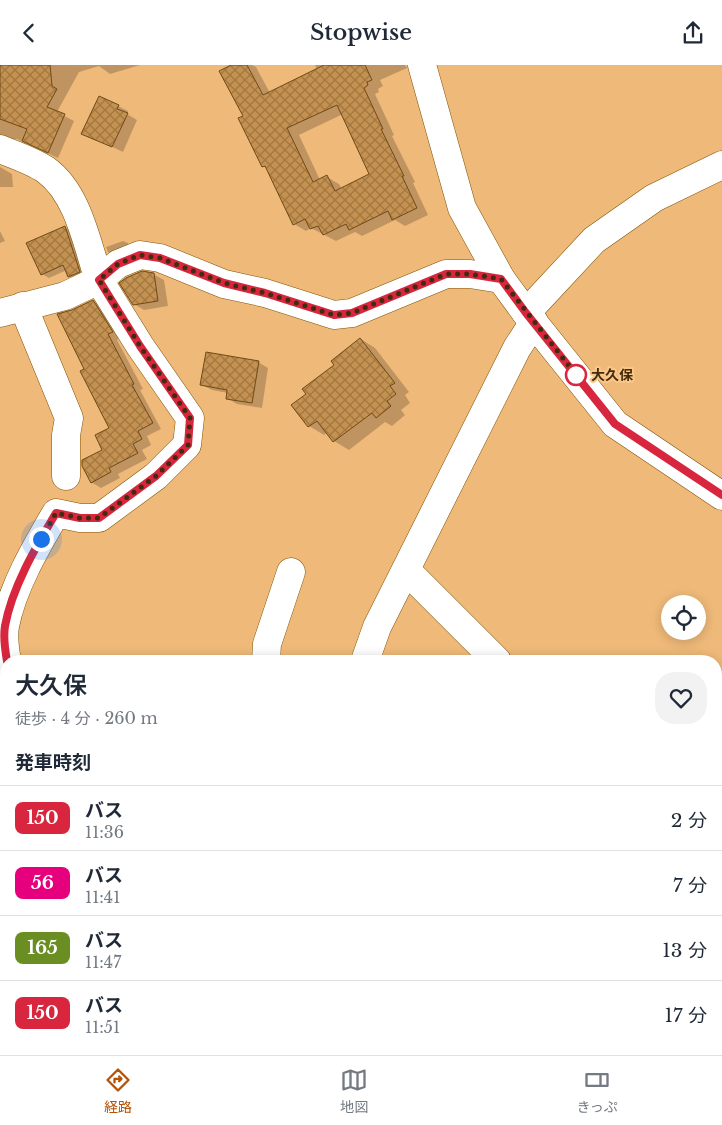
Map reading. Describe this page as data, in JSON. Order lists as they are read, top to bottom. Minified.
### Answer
{"places":["大久保"],"lines":["bus line 150"],"page":{"header":"Stopwise","heading":[["大久保","徒歩 · 4 分 · 260 m"],"発車時刻"],"list":[{"mark":"150","name":"バス","note":"11:36","value":"2 分"},{"mark":"56","name":"バス","note":"11:41","value":"7 分"},{"mark":"165","name":"バス","note":"11:47","value":"13 分"},{"mark":"150","name":"バス","note":"11:51","value":"17 分"}],"tabs":["経路","地図","きっぷ"]}}
